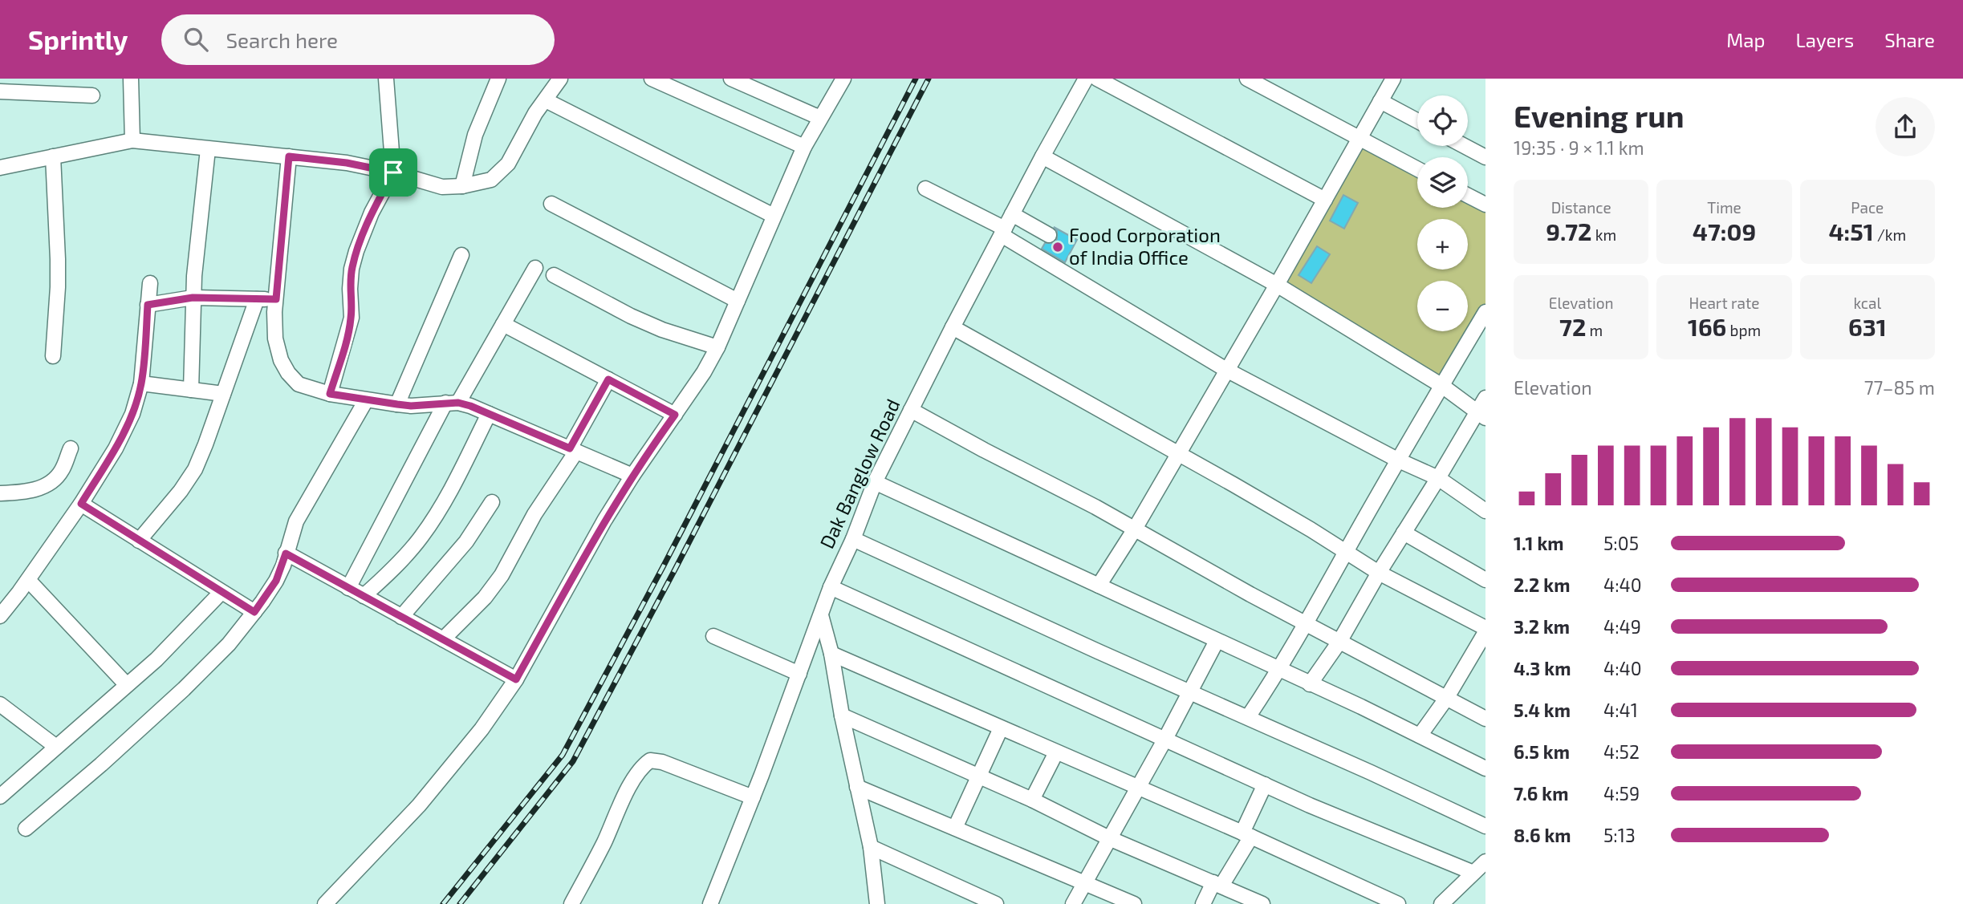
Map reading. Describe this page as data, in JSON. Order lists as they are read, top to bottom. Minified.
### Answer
{"streets":{"street":["Dak Banglow Road"]},"places":["Food Corporation of India Office"],"page":{"header":"Sprintly","search":"Search here","nav":["Map","Layers","Share"],"heading":["Evening run","19:35 · 9 × 1.1 km"],"map_buttons":["+","−"],"stats":[["Distance","9.72 km"],["Time","47:09"],["Pace","4:51 /km"],["Elevation","72 m"],["Heart rate","166 bpm"],["kcal","631"]],"chart":["Elevation","77–85 m"],"list":[{"name":"1.1 km","note":"5:05"},{"name":"2.2 km","note":"4:40"},{"name":"3.2 km","note":"4:49"},{"name":"4.3 km","note":"4:40"},{"name":"5.4 km","note":"4:41"},{"name":"6.5 km","note":"4:52"},{"name":"7.6 km","note":"4:59"},{"name":"8.6 km","note":"5:13"}]}}
